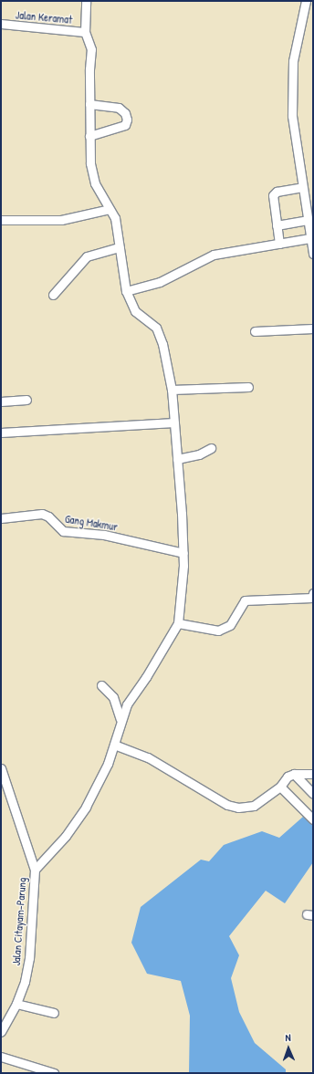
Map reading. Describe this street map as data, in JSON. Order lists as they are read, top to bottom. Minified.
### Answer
{"streets":{"street":["Jalan Keramat","Gang Makmur","Jalan Citayam-Parung"]},"north":"top"}
